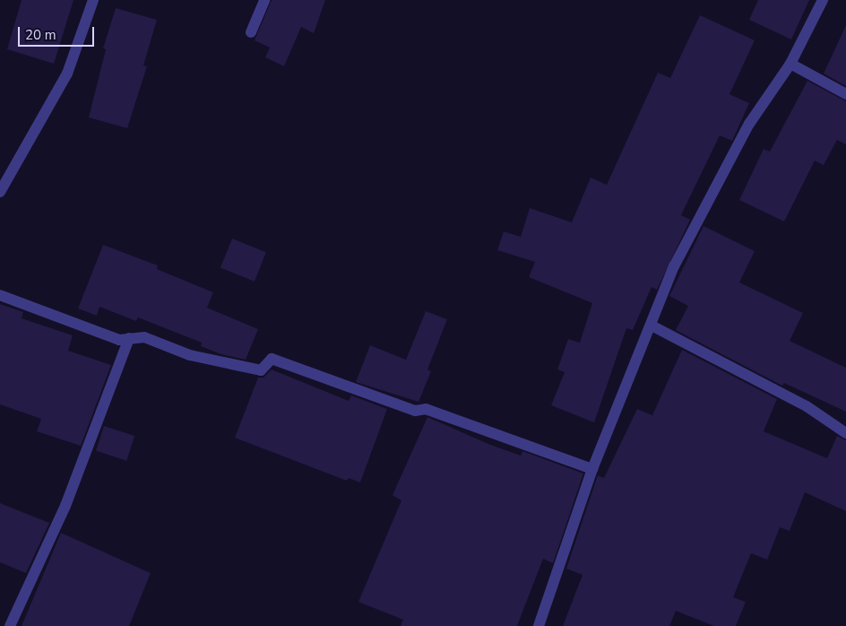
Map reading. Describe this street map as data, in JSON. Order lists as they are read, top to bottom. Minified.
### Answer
{"scale_bar":"20 m"}
